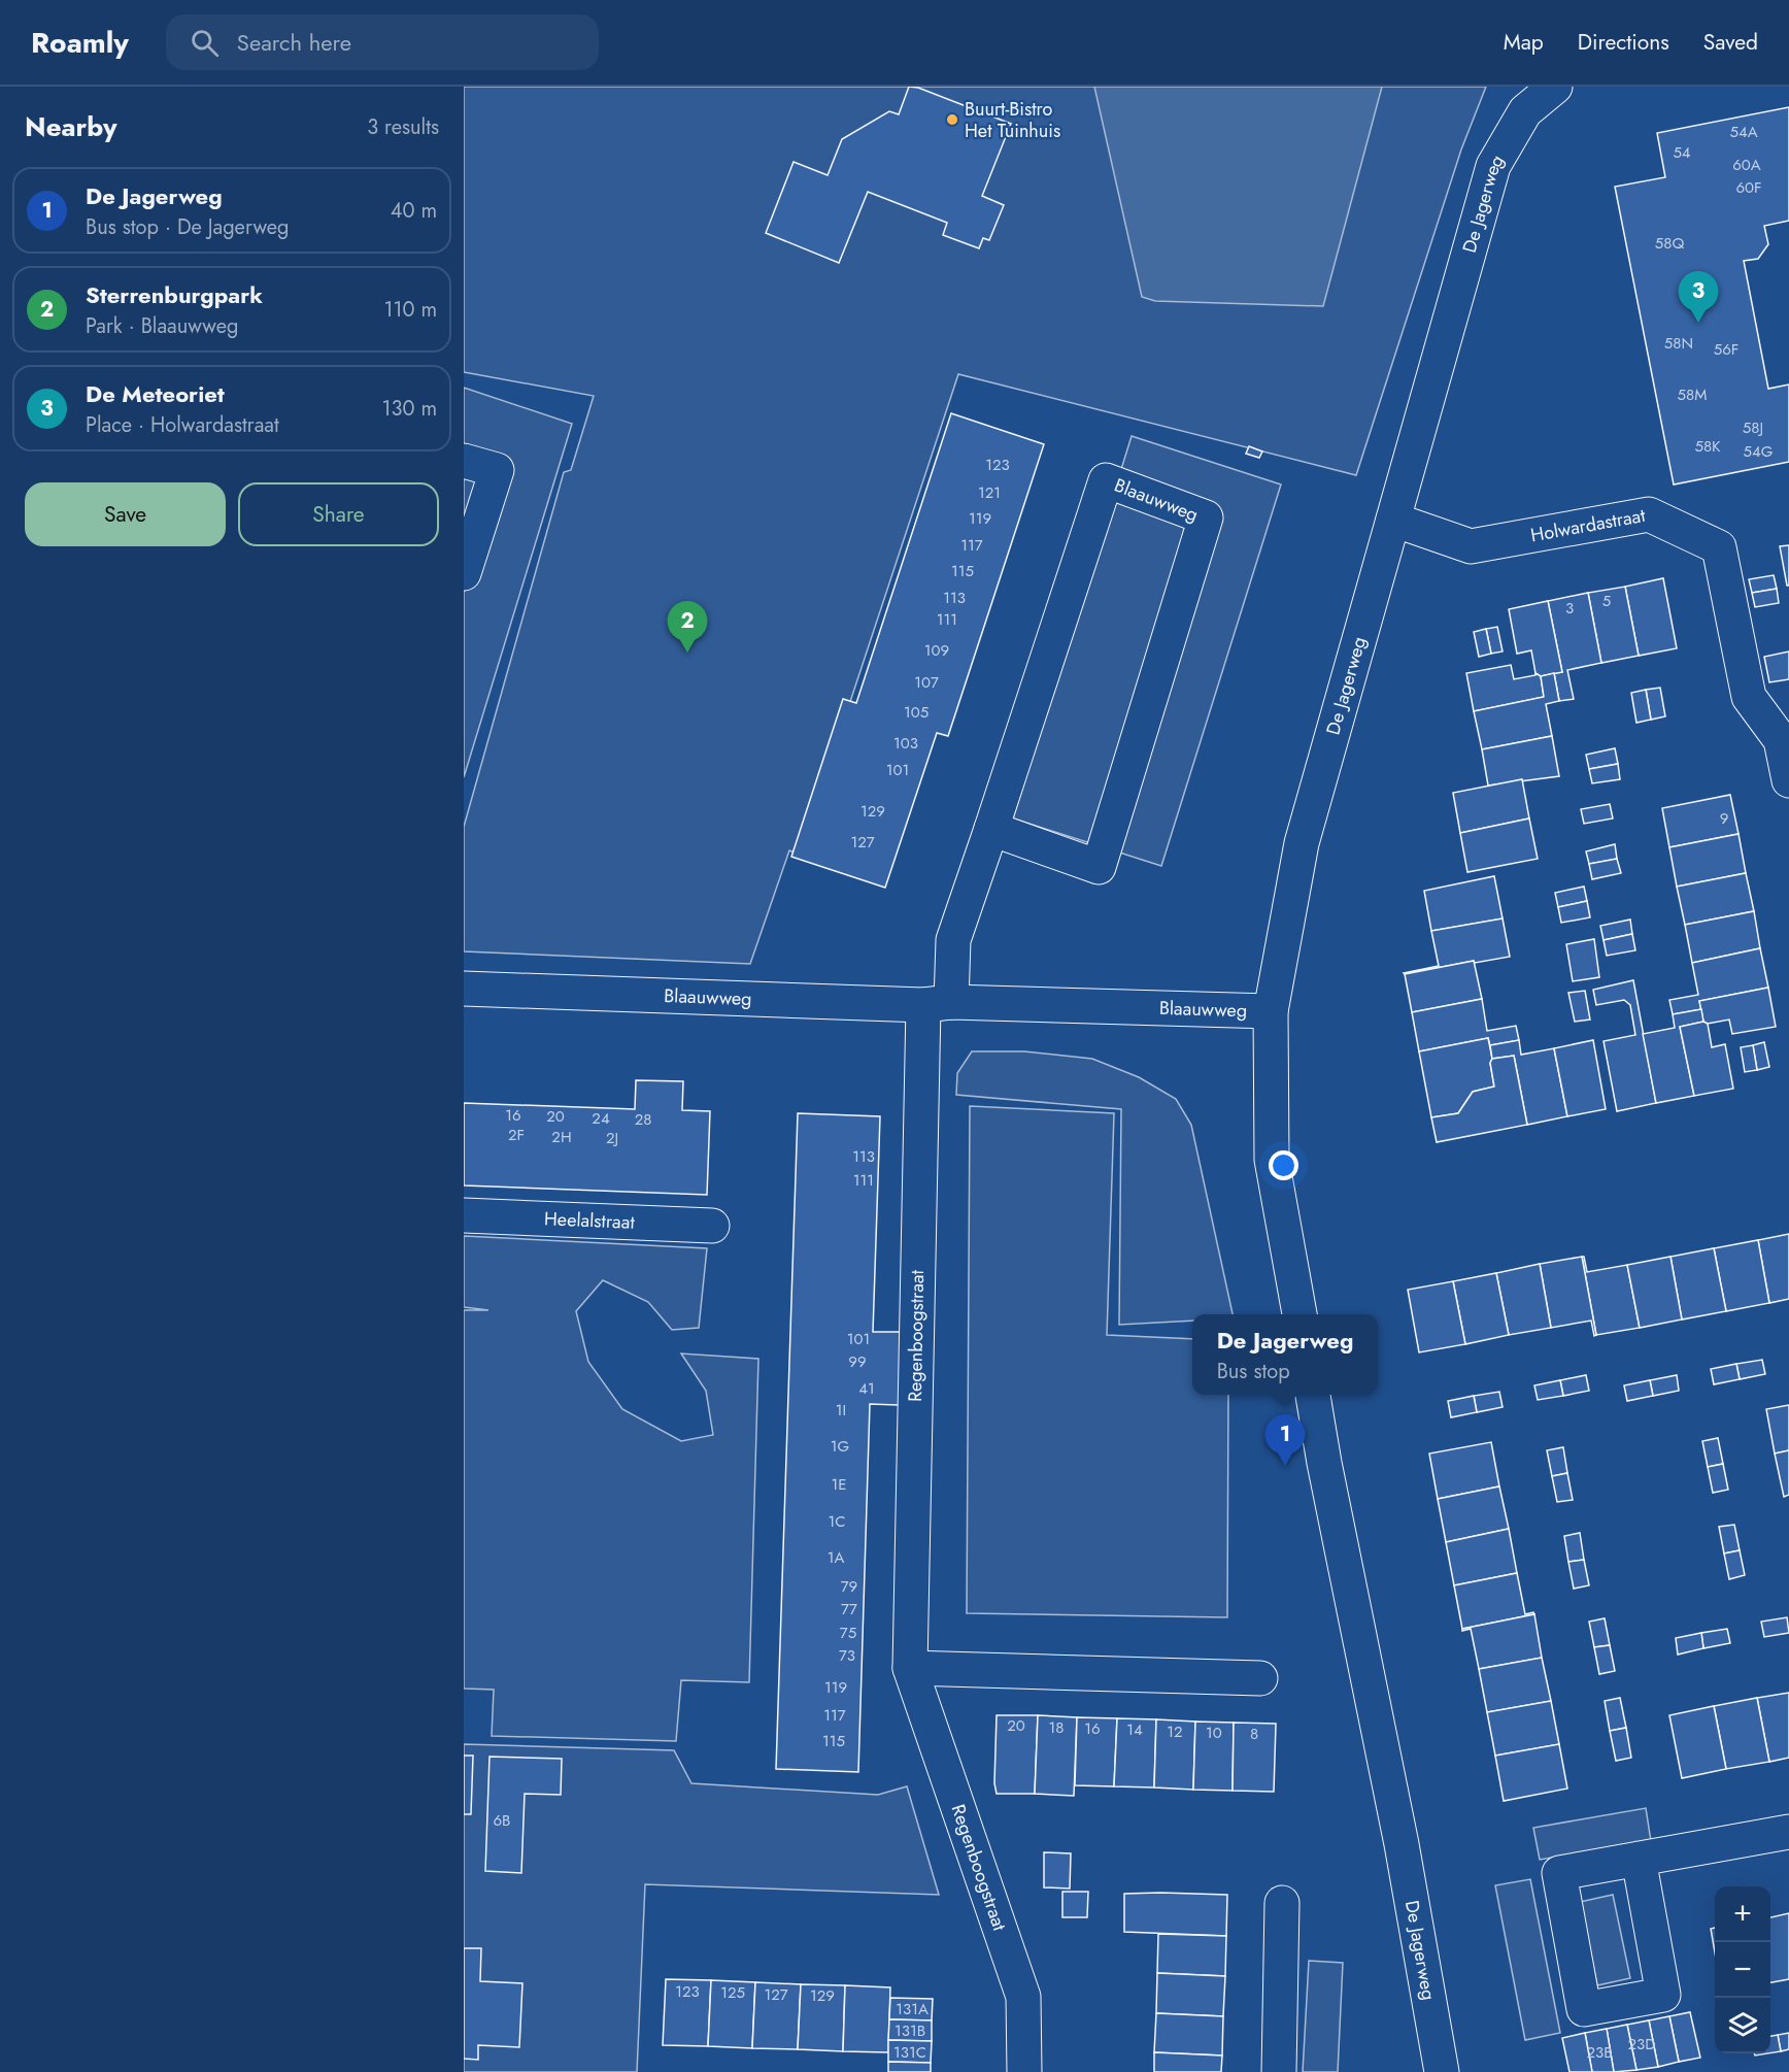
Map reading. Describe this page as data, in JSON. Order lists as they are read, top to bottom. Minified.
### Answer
{"streets":{"street":["De Jagerweg","Blaauwweg","Holwardastraat","Heelalstraat","Regenboogstraat"]},"crossings":[["De Jagerweg","Blaauwweg"],["De Jagerweg","Holwardastraat"],["Blaauwweg","Regenboogstraat"]],"places":["Buurt-Bistro Het Tuinhuis"],"house_numbers":["54A","54","60A","60F","58Q","58N","56F","58M","58J","58K","54G","123","121","119","117","115","113","5","3","111","109","107","105","103","101","129","9","127","16","20","24","28","2F","2H","2J","113","111","101","99","41","1I","1G","1E","1C","1A","79","77","75","73","119","117","20","18","16","14","12","10","8","115","6B","123","125","127","129","131A","131B","23D","131C","23B"],"page":{"header":"Roamly","search":"Search here","nav":["Map","Directions","Saved"],"heading":["Nearby","3 results"],"list":[{"mark":"1","name":"De Jagerweg","note":"Bus stop · De Jagerweg","value":"40 m"},{"mark":"2","name":"Sterrenburgpark","note":"Park · Blaauwweg","value":"110 m"},{"mark":"3","name":"De Meteoriet","note":"Place · Holwardastraat","value":"130 m"}],"pins":["3","2","1"],"buttons":["Save","Share"],"popup":["De Jagerweg","Bus stop"],"map_buttons":["+","−"]}}
